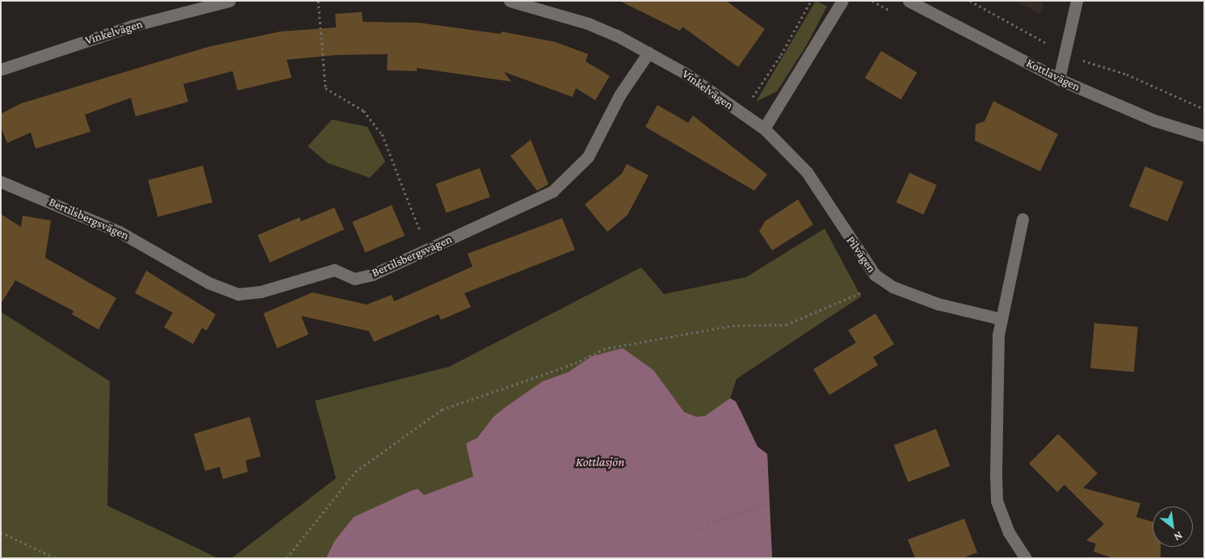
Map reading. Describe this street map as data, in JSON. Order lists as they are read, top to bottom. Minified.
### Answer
{"streets":{"street":["Vinkelvägen","Kottlavägen","Bertilsbergsvägen","Pilvägen"]},"crossings":[["Vinkelvägen","Bertilsbergsvägen"],["Vinkelvägen","Pilvägen"]],"water":["Kottlasjön"],"north":"bottom right"}
